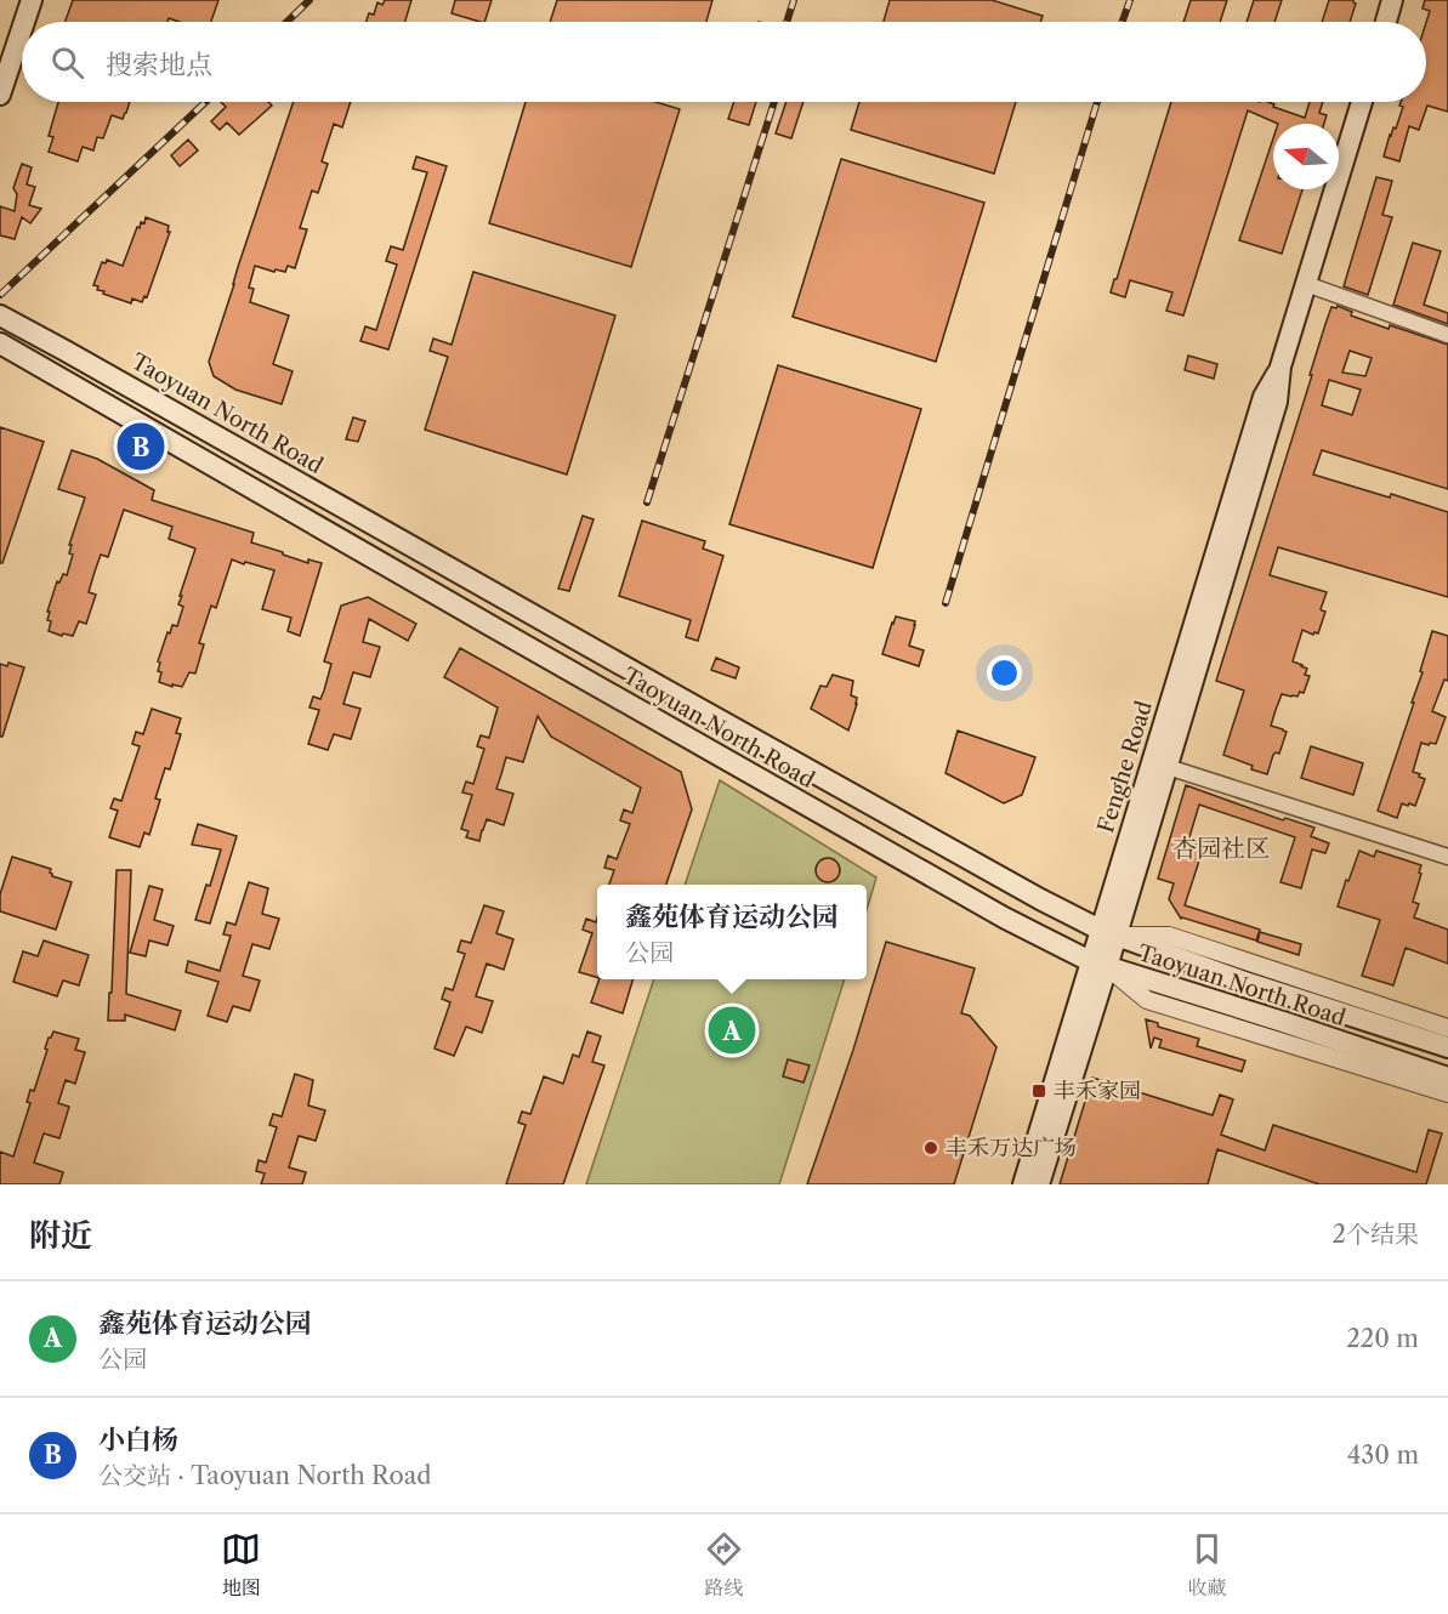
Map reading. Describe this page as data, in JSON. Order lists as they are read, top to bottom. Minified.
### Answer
{"streets":{"main road":["Taoyuan North Road","Fenghe Road"]},"crossings":[["Taoyuan North Road","Fenghe Road"]],"districts":["杏园社区"],"places":{"transit":["丰禾家园"],"other":["丰禾万达广场"]},"north":"left","page":{"search":"搜索地点","pins":["B","A"],"popup":["鑫苑体育运动公园","公园"],"heading":["附近","2个结果"],"list":[{"mark":"A","name":"鑫苑体育运动公园","note":"公园","value":"220 m"},{"mark":"B","name":"小白杨","note":"公交站 · Taoyuan North Road","value":"430 m"}],"nav":["地图","路线","收藏"]}}
